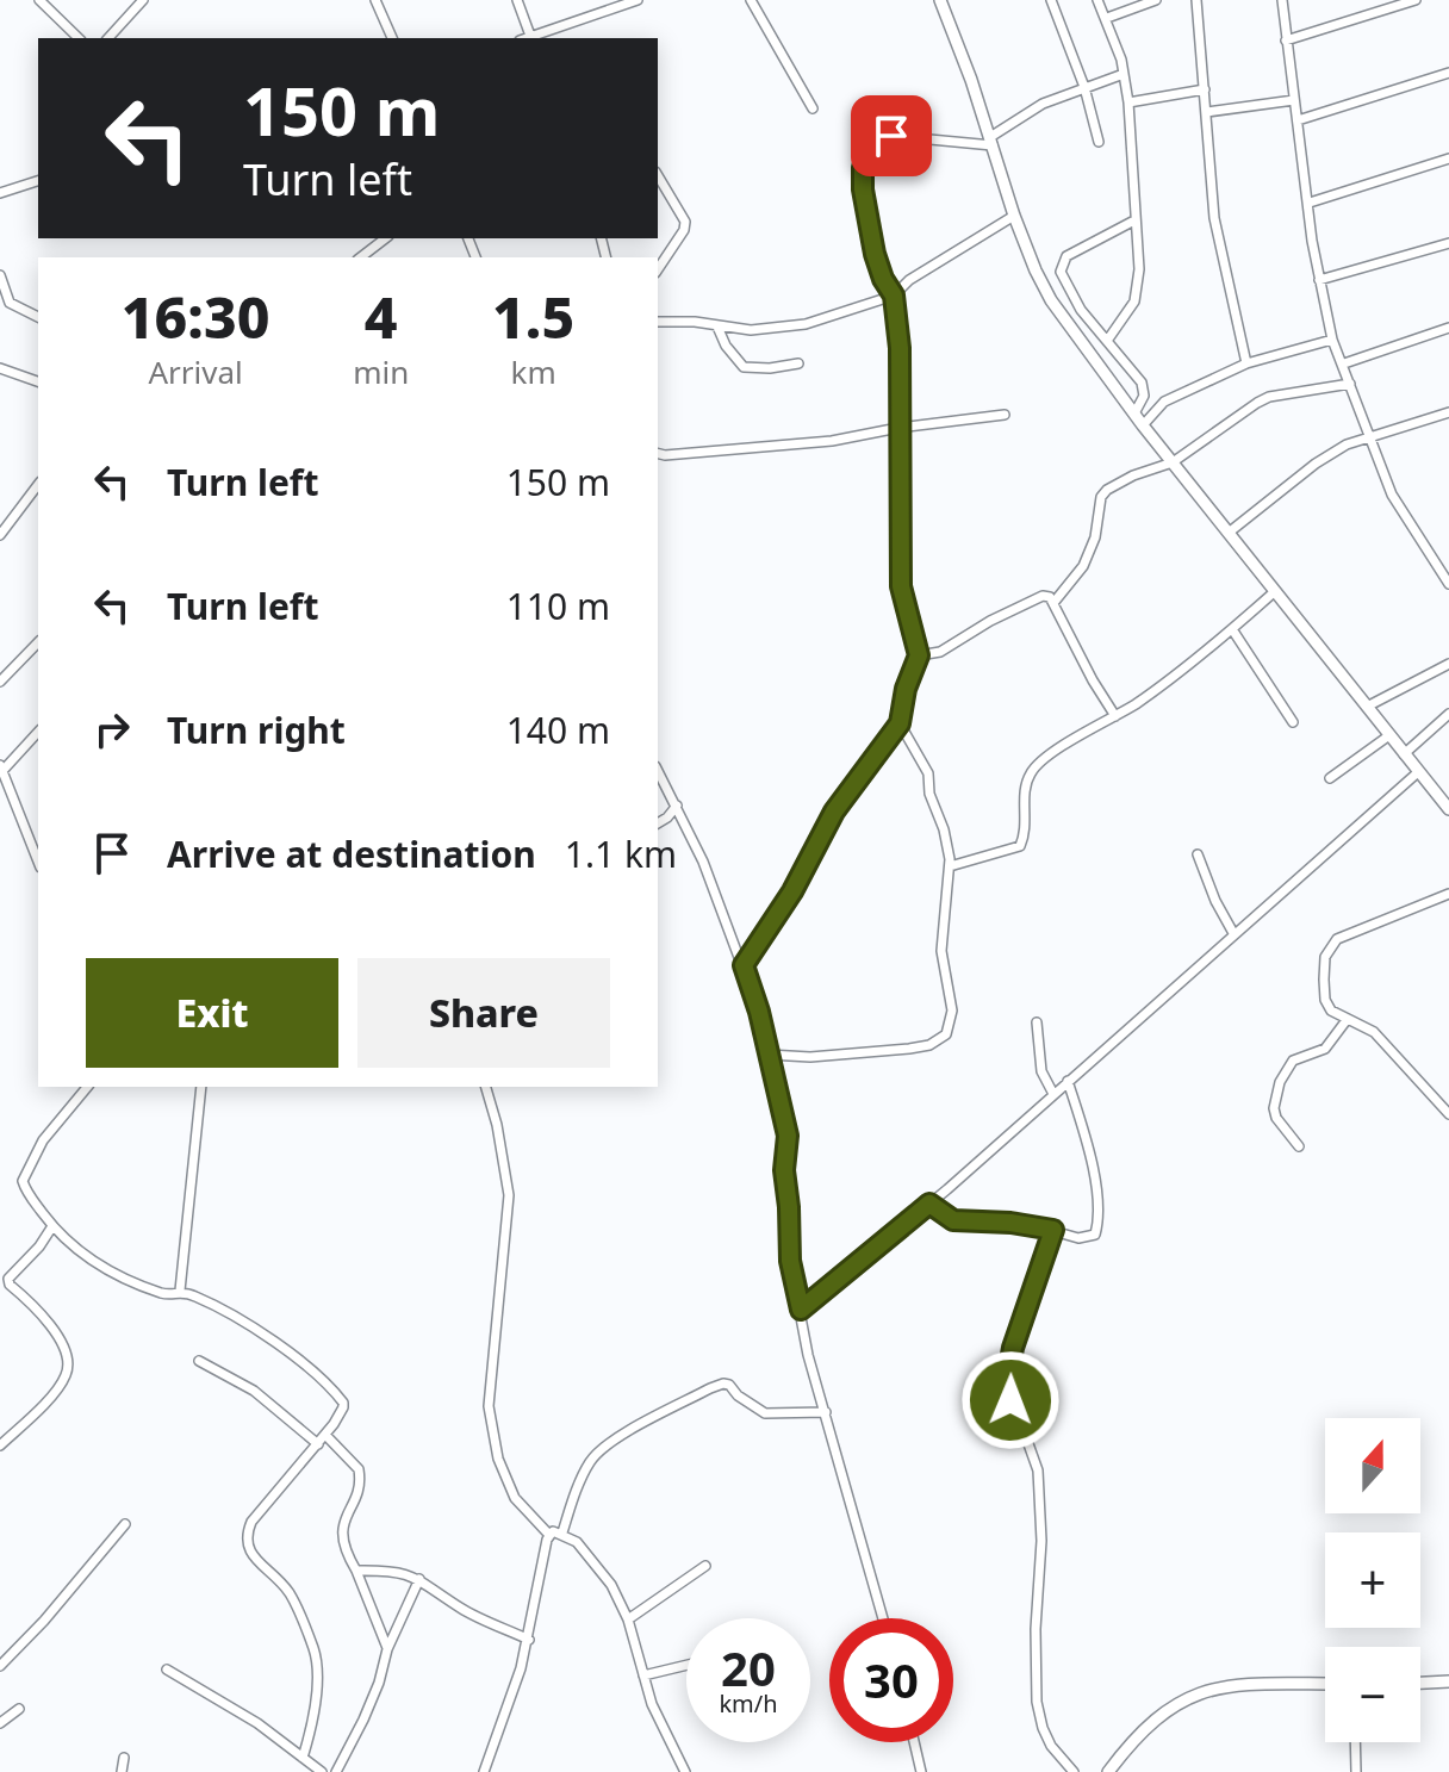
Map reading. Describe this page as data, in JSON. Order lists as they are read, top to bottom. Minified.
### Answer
{"north":"top","page":{"turn":["150 m","Turn left"],"eta":["16:30","Arrival","4","min","1.5","km"],"list":[{"name":"Turn left","value":"150 m"},{"name":"Turn left","value":"110 m"},{"name":"Turn right","value":"140 m"},{"name":"Arrive at destination","value":"1.1 km"}],"buttons":["Exit","Share"],"map_buttons":["+","−"],"speed":"20 km/h","limit":"30"}}
